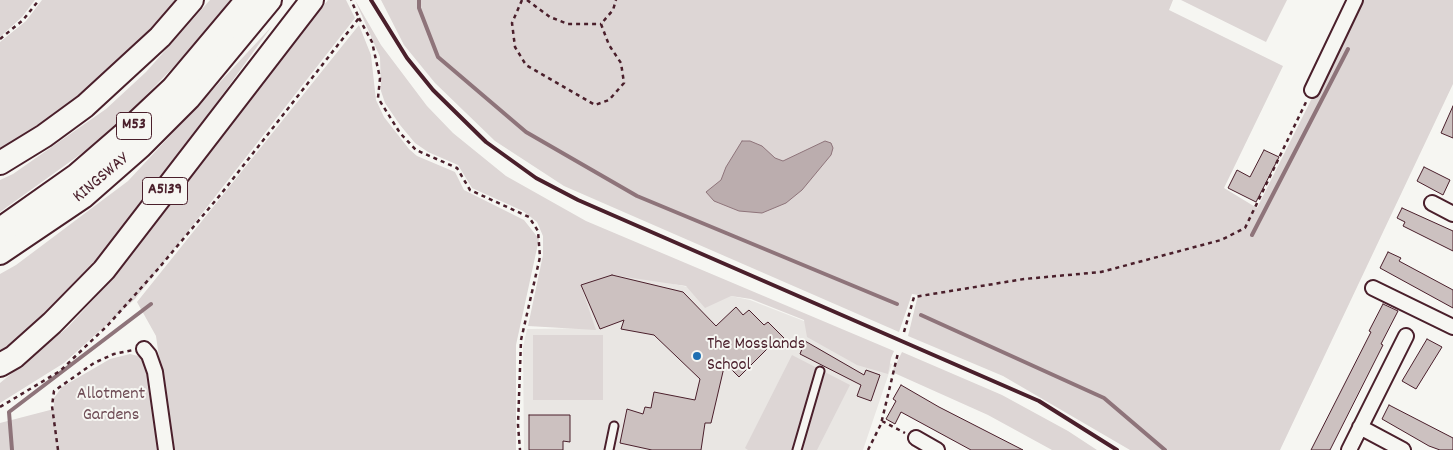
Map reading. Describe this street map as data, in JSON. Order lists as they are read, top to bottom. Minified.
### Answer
{"streets":{"highway":["M53","KINGSWAY","A5139"]},"parks":["Allotment Gardens"],"places":["The Mosslands School"]}
